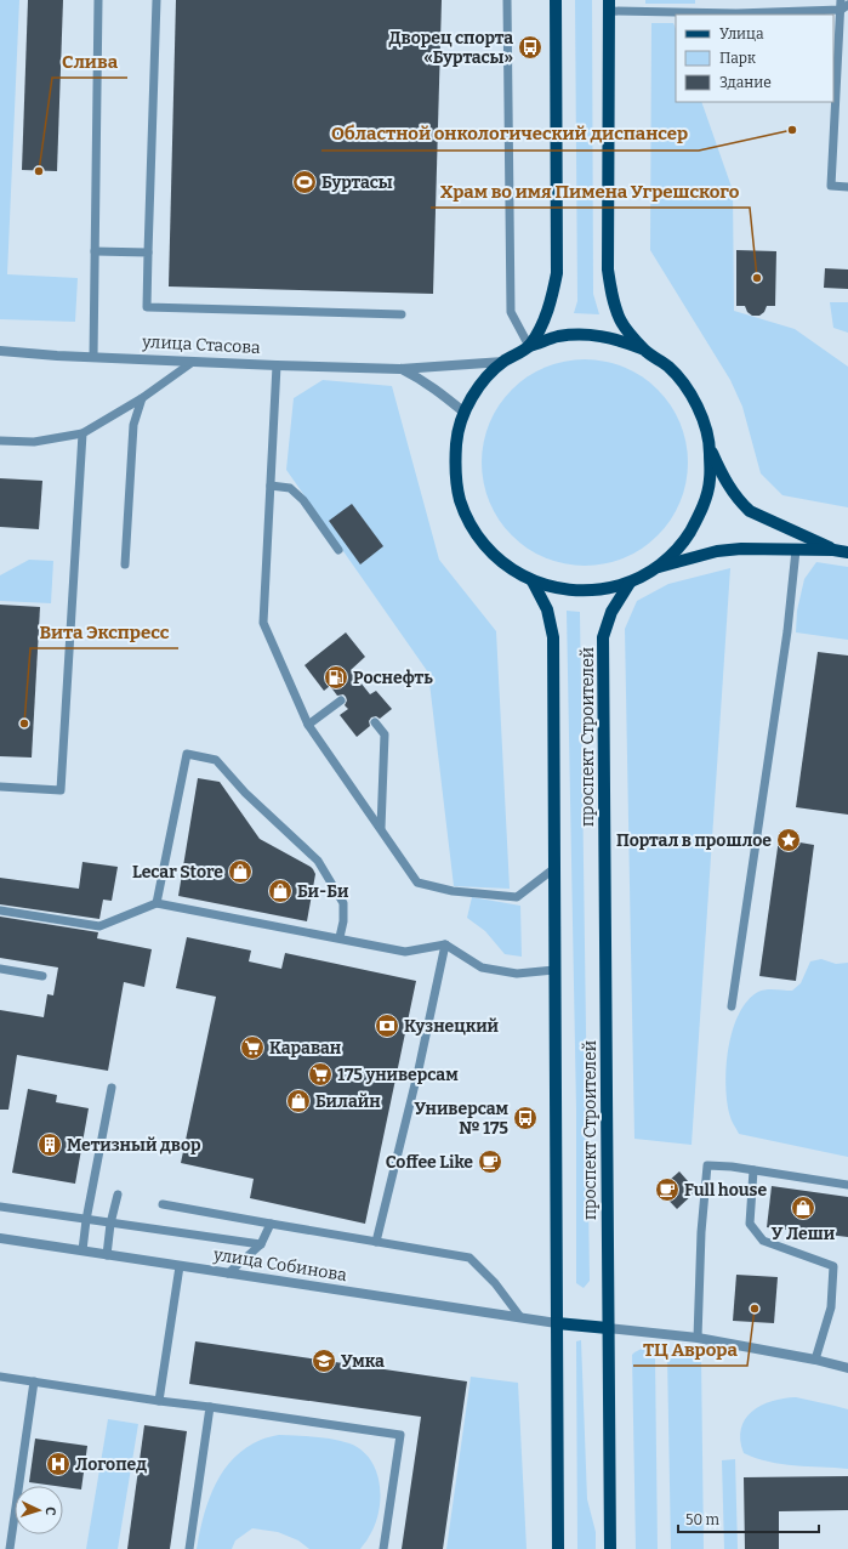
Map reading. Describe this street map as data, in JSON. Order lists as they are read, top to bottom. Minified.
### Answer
{"streets":{"main road":["проспект Строителей"],"street":["улица Стасова","улица Собинова"]},"crossings":[["проспект Строителей","улица Собинова"]],"places":{"bus stop":["Дворец спорта «Буртасы»","Универсам № 175"],"other":["Областной онкологический диспансер","Слива","Храм во имя Пимена Угрешского","Вита Экспресс","ТЦ Аврора"],"sports":["Буртасы"],"fuel station":["Роснефть"],"place":["Портал в прошлое"],"shop":["Lecar Store","Би-Би","Билайн","У Леши"],"bank":["Кузнецкий"],"supermarket":["Караван","175 универсам"],"building":["Метизный двор"],"cafe":["Coffee Like","Full house"],"school or university":["Умка"],"hospital":["Логопед"]},"legend":["Улица","Парк","Здание"],"scale_bar":"50 m","north":"right"}
